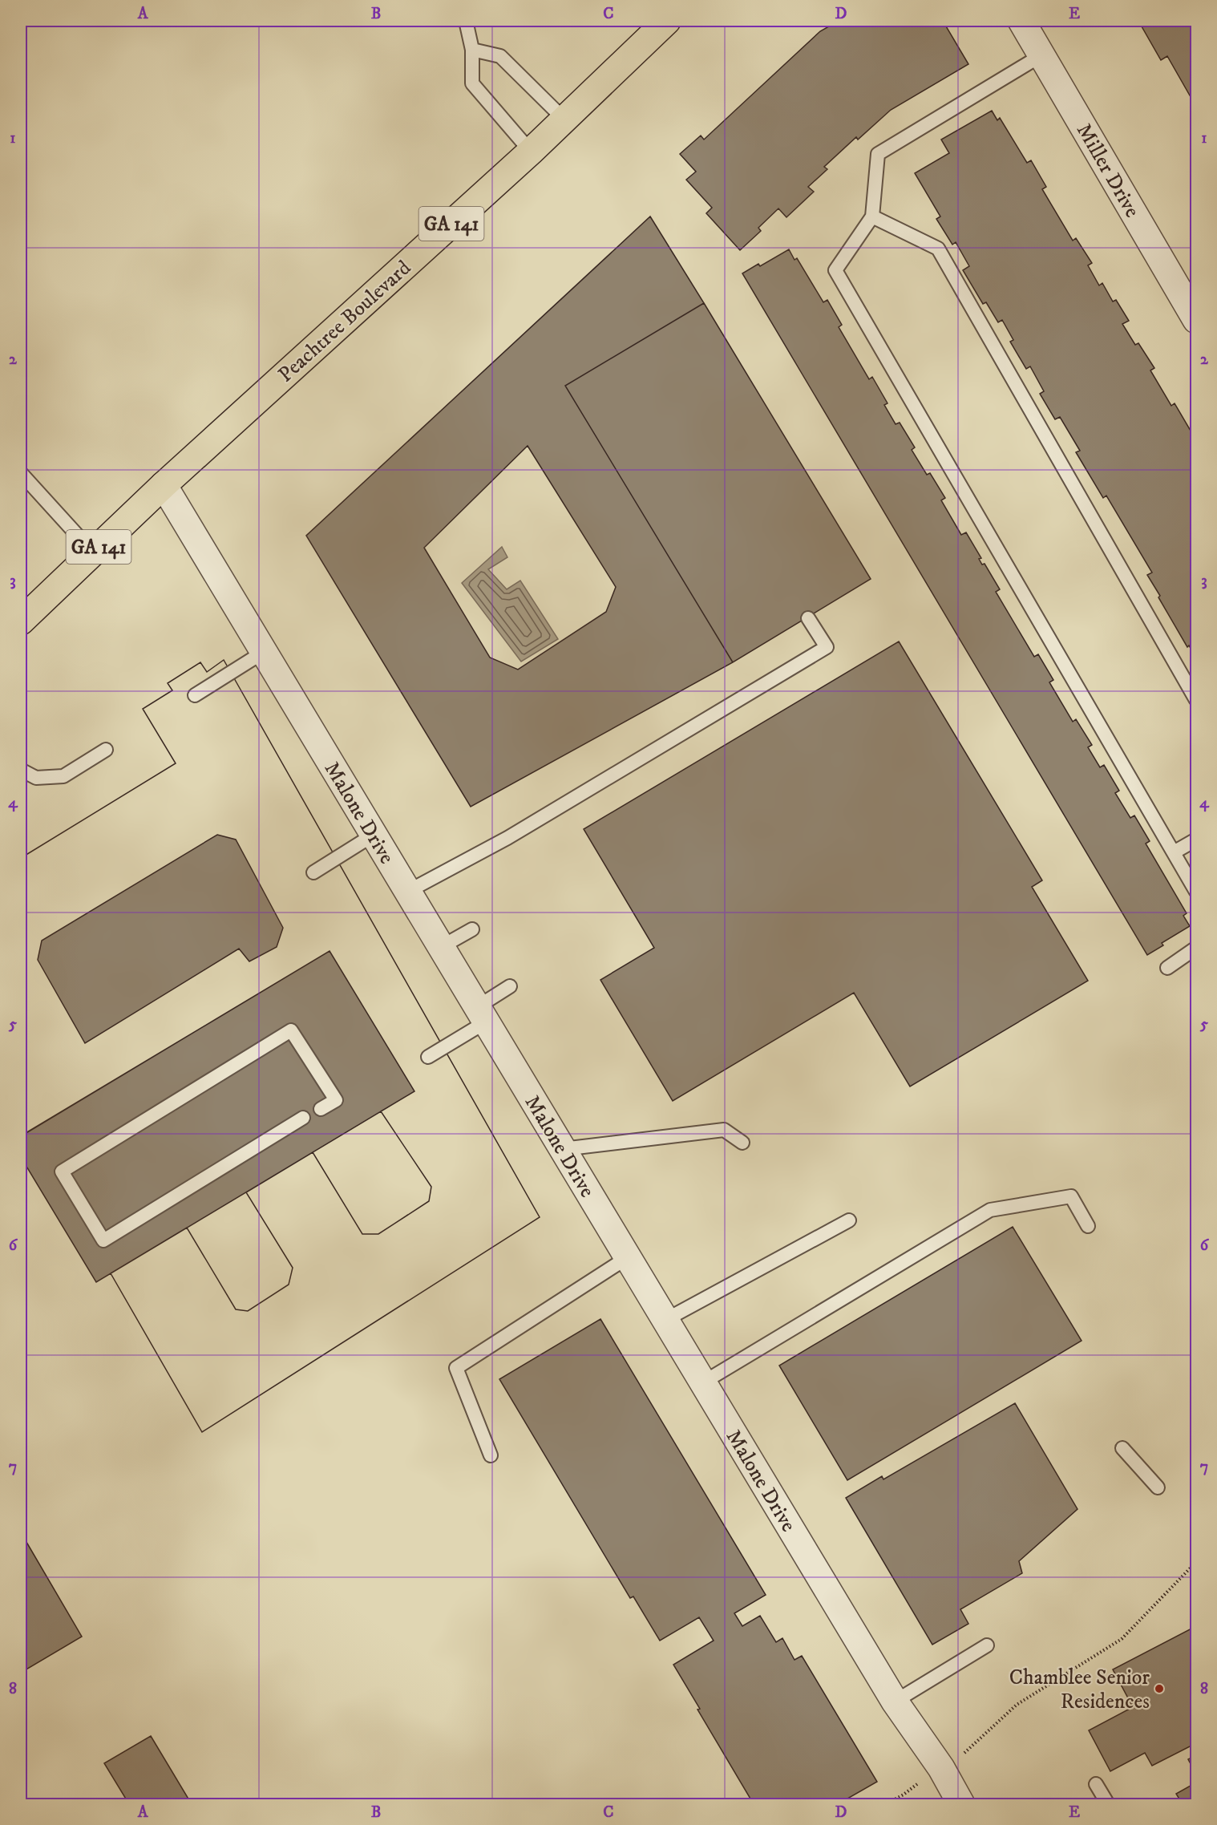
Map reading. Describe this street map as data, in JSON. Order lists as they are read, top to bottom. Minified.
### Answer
{"streets":{"highway":["GA 141","Peachtree Boulevard"],"street":["Miller Drive","Malone Drive"]},"crossings":[["Peachtree Boulevard","Malone Drive"]],"places":["Chamblee Senior Residences"],"grid":{"columns":["A","B","C","D","E"],"rows":["1","2","3","4","5","6","7","8"]}}
